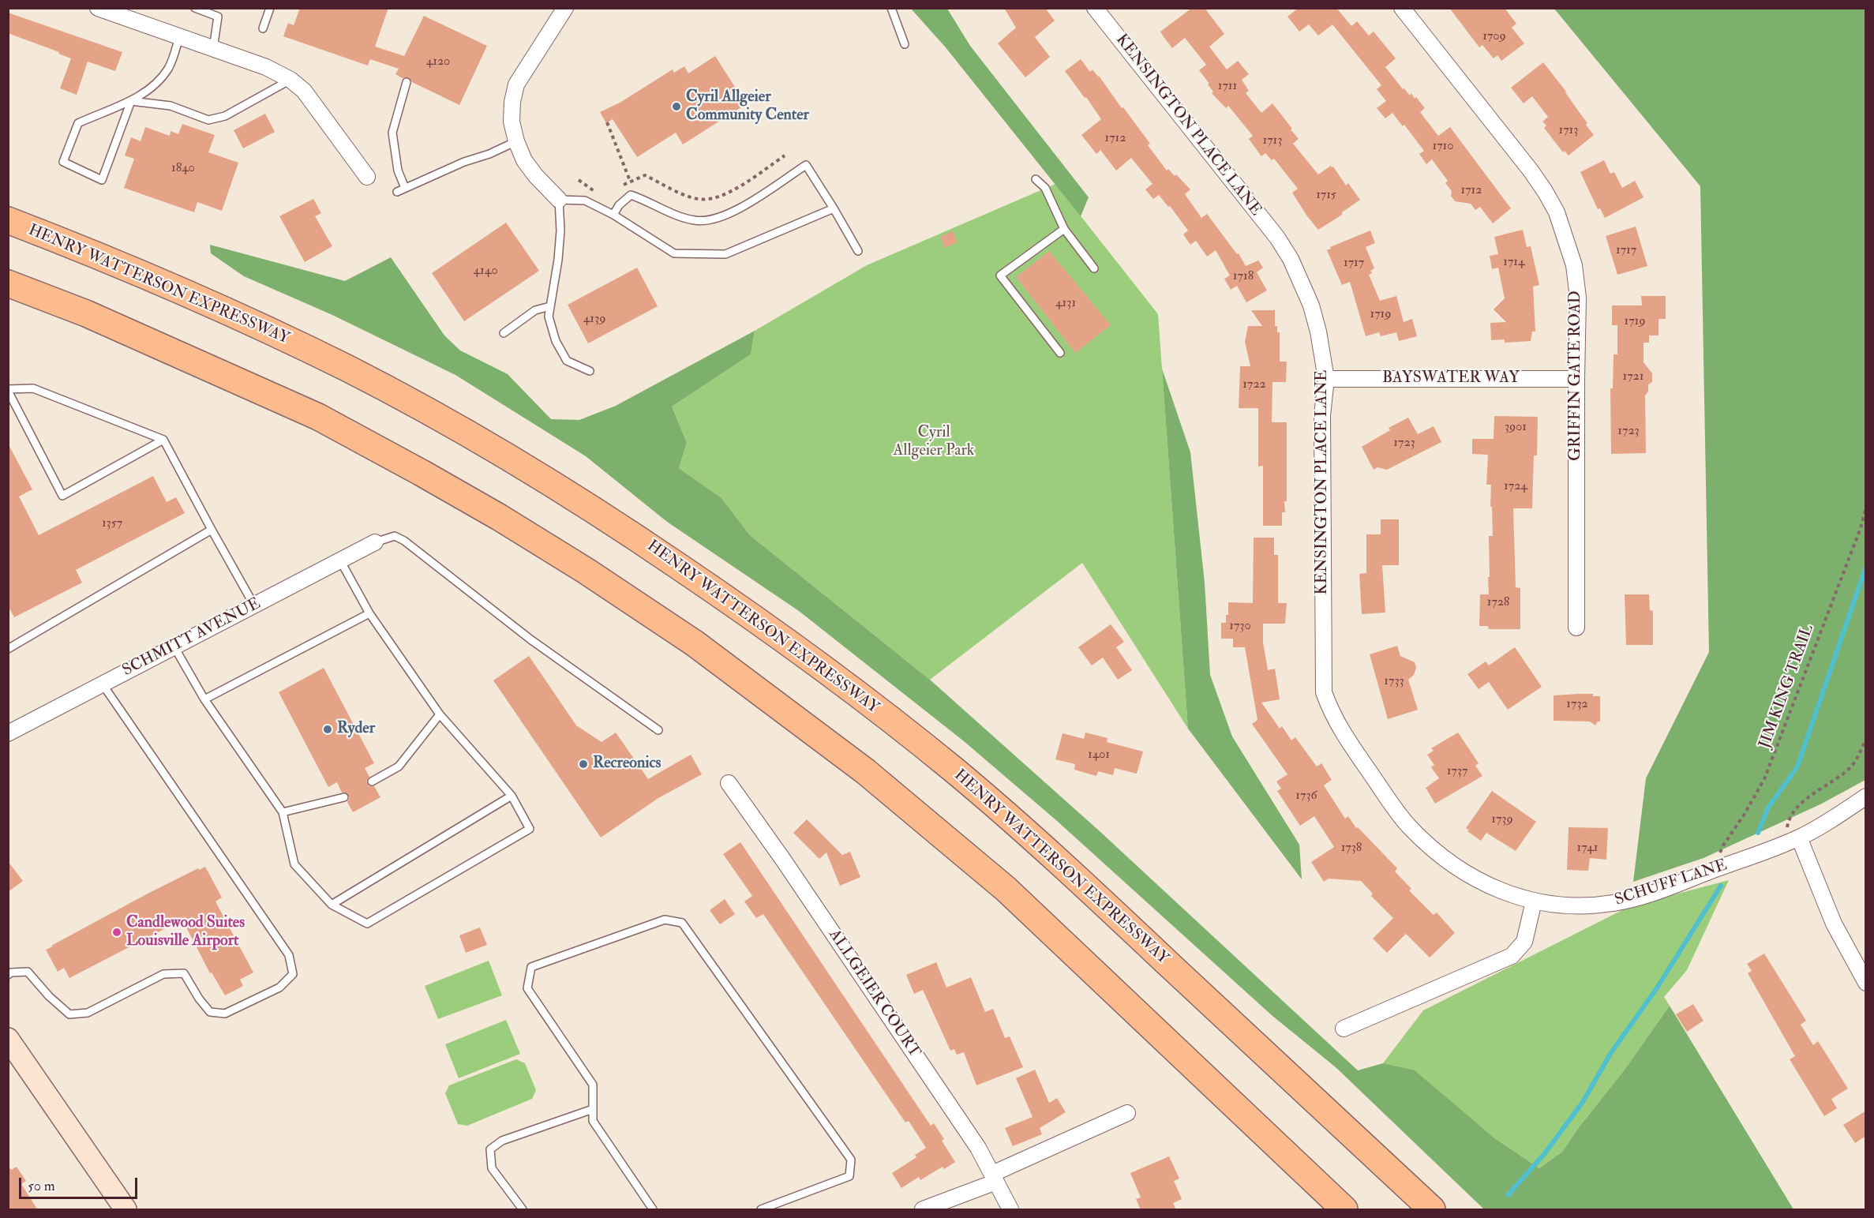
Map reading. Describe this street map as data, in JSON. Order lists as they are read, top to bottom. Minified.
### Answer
{"streets":{"highway":["HENRY WATTERSON EXPRESSWAY"],"street":["KENSINGTON PLACE LANE","GRIFFIN GATE ROAD","BAYSWATER WAY","SCHMITT AVENUE","SCHUFF LANE","ALLGEIER COURT"],"path":["JIM KING TRAIL"]},"crossings":[["KENSINGTON PLACE LANE","BAYSWATER WAY"],["KENSINGTON PLACE LANE","SCHUFF LANE"],["GRIFFIN GATE ROAD","BAYSWATER WAY"],["JIM KING TRAIL","SCHUFF LANE"]],"parks":["Cyril Allgeier Park"],"places":["Cyril Allgeier Community Center","Ryder","Recreonics","Candlewood Suites Louisville Airport"],"house_numbers":["1709","4120","1711","1713","1712","1713","1710","1840","1712","1715","1717","1714","1717","4140","1718","4131","1719","4139","1719","1721","1722","3901","1723","1723","1724","1357","1728","1730","1733","1732","1401","1737","1736","1739","1738","1741"],"scale_bar":"50 m"}
